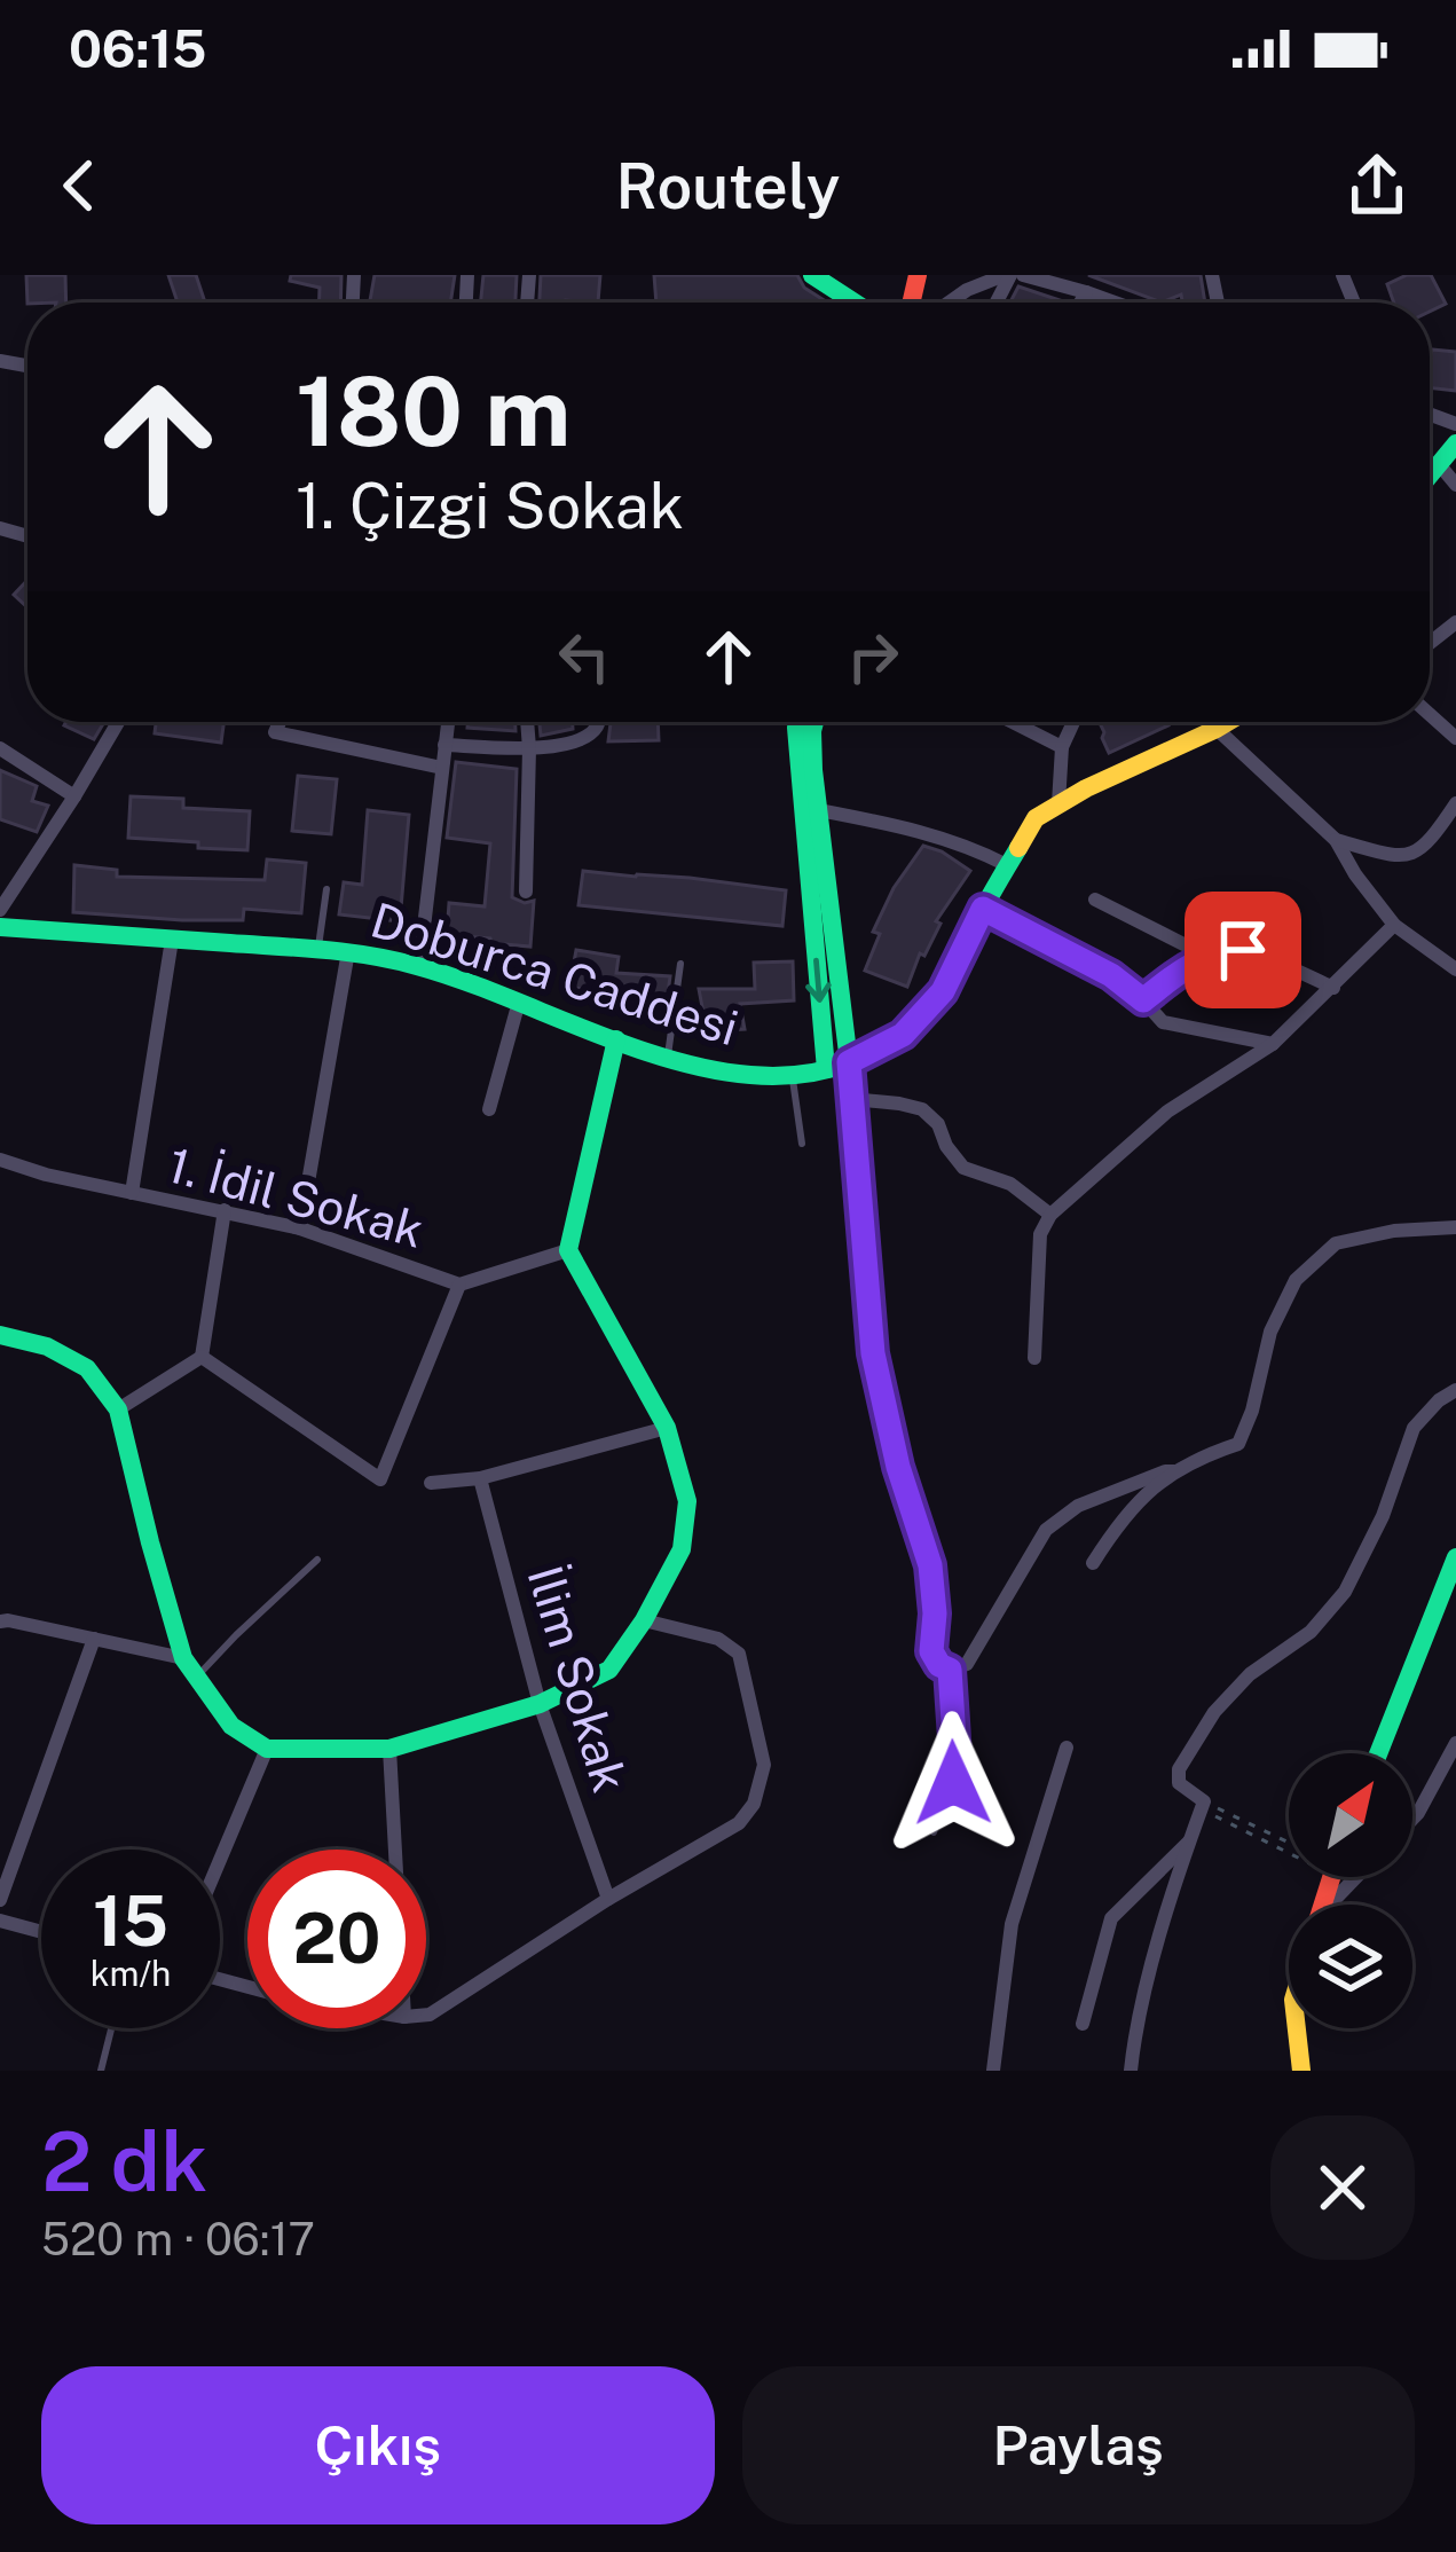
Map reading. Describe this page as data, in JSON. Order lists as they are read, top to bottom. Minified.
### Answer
{"streets":{"street":["Doburca Caddesi","1. İdil Sokak","İlim Sokak"]},"north":"top right","page":{"status":"06:15","header":"Routely","turn":["180 m","1. Çizgi Sokak"],"speed":"15 km/h","limit":"20","heading":["2 dk","520 m · 06:17"],"buttons":["Çıkış","Paylaş"]}}
